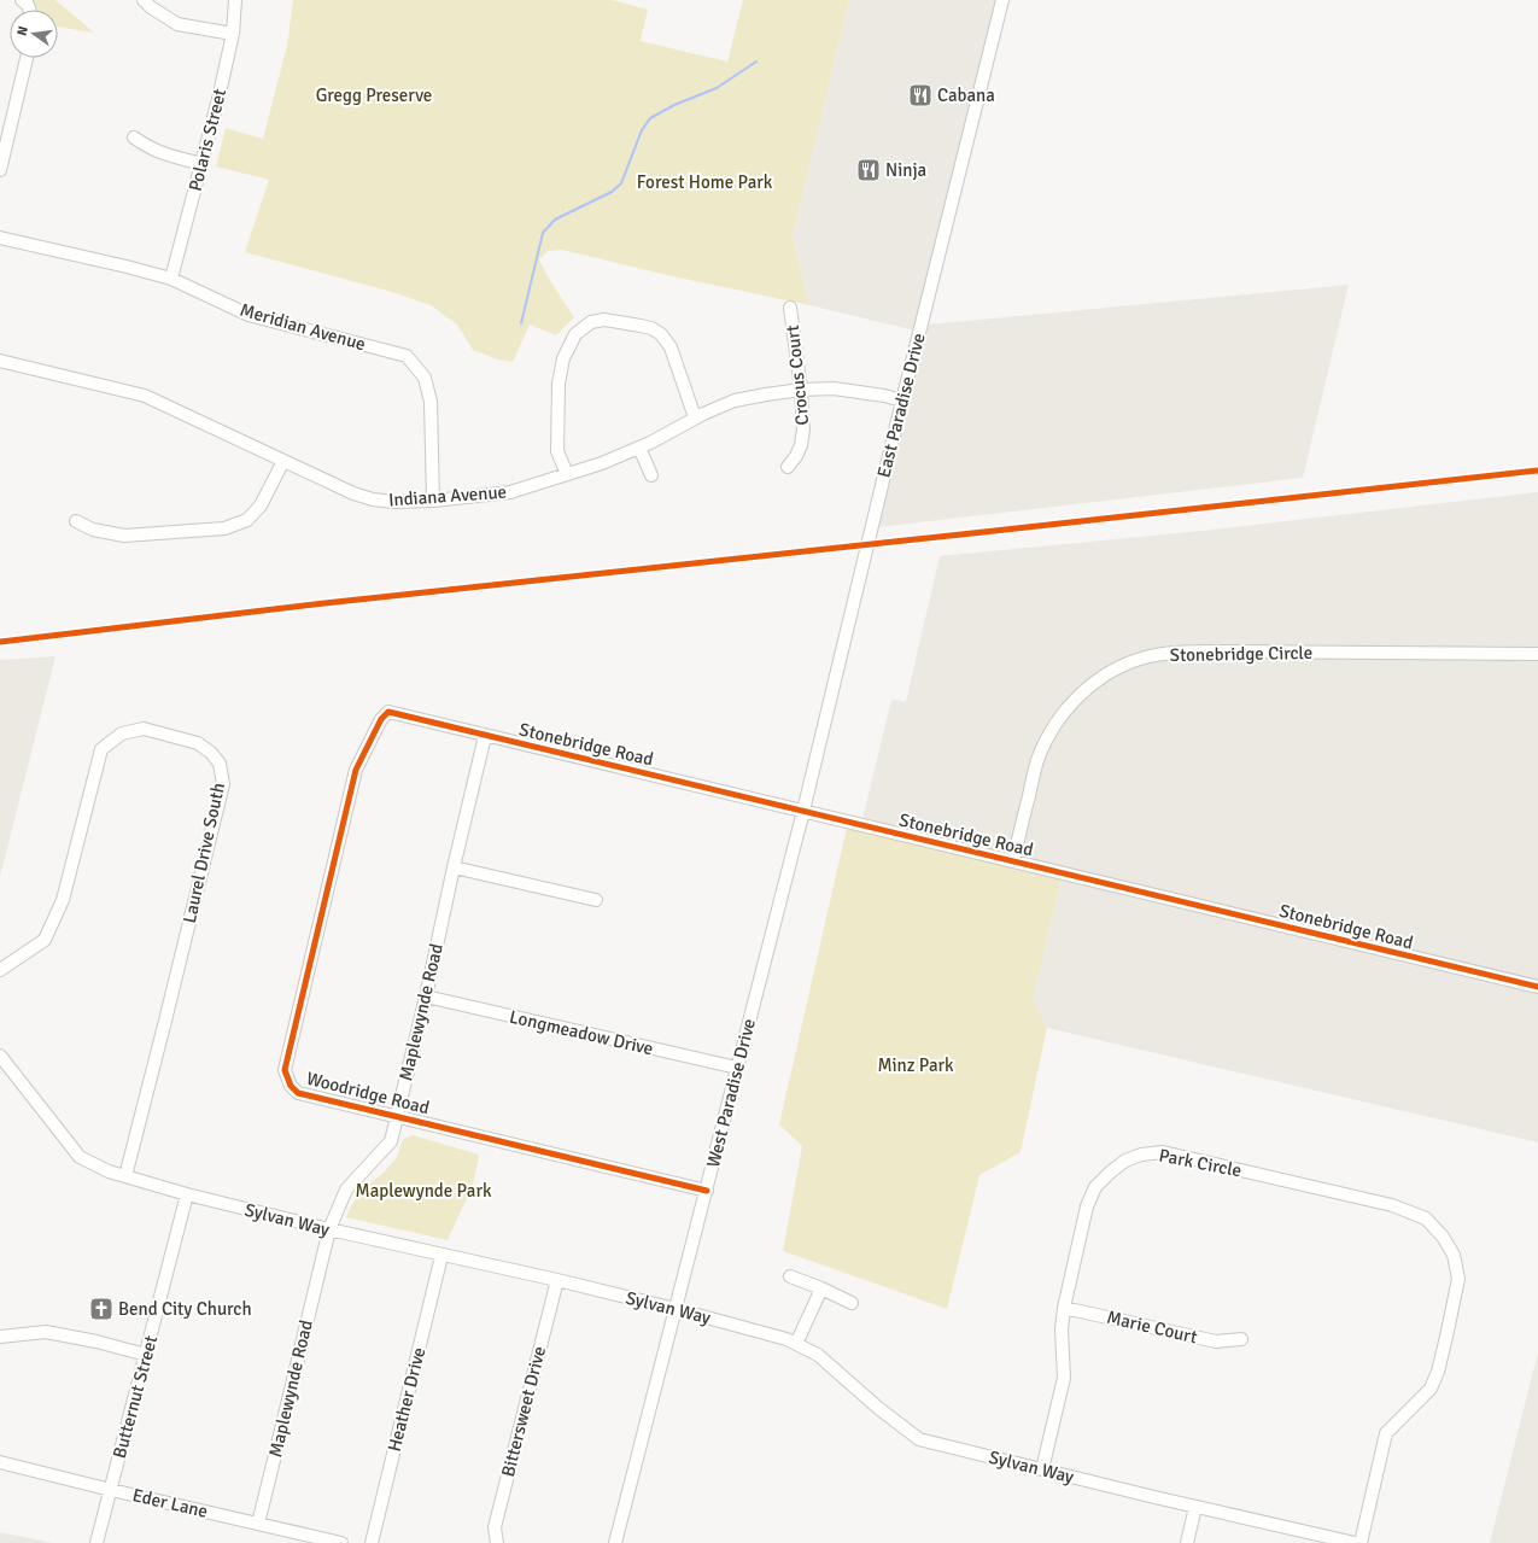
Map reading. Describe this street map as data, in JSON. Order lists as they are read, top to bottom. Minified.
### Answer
{"streets":{"street":["Polaris Street","Meridian Avenue","Crocus Court","East Paradise Drive","Indiana Avenue","Stonebridge Circle","Stonebridge Road","Laurel Drive South","Maplewynde Road","Longmeadow Drive","Woodridge Road","West Paradise Drive","Park Circle","Sylvan Way","Marie Court","Butternut Street","Heather Drive","Bittersweet Drive","Eder Lane"]},"crossings":[["Polaris Street","Meridian Avenue"],["Meridian Avenue","Indiana Avenue"],["Crocus Court","Indiana Avenue"],["East Paradise Drive","Indiana Avenue"],["East Paradise Drive","Stonebridge Road"],["East Paradise Drive","West Paradise Drive"],["Stonebridge Circle","Stonebridge Road"],["Stonebridge Road","Maplewynde Road"],["Stonebridge Road","Woodridge Road"],["Stonebridge Road","West Paradise Drive"],["Laurel Drive South","Sylvan Way"],["Maplewynde Road","Longmeadow Drive"],["Maplewynde Road","Woodridge Road"],["Maplewynde Road","Sylvan Way"],["Maplewynde Road","Eder Lane"],["Longmeadow Drive","West Paradise Drive"],["Woodridge Road","West Paradise Drive"],["West Paradise Drive","Sylvan Way"],["Park Circle","Sylvan Way"],["Park Circle","Marie Court"],["Sylvan Way","Butternut Street"],["Sylvan Way","Heather Drive"],["Sylvan Way","Bittersweet Drive"],["Butternut Street","Eder Lane"]],"parks":["Gregg Preserve","Forest Home Park","Minz Park","Maplewynde Park"],"places":{"restaurant":["Cabana","Ninja"],"church":["Bend City Church"]},"north":"left"}
